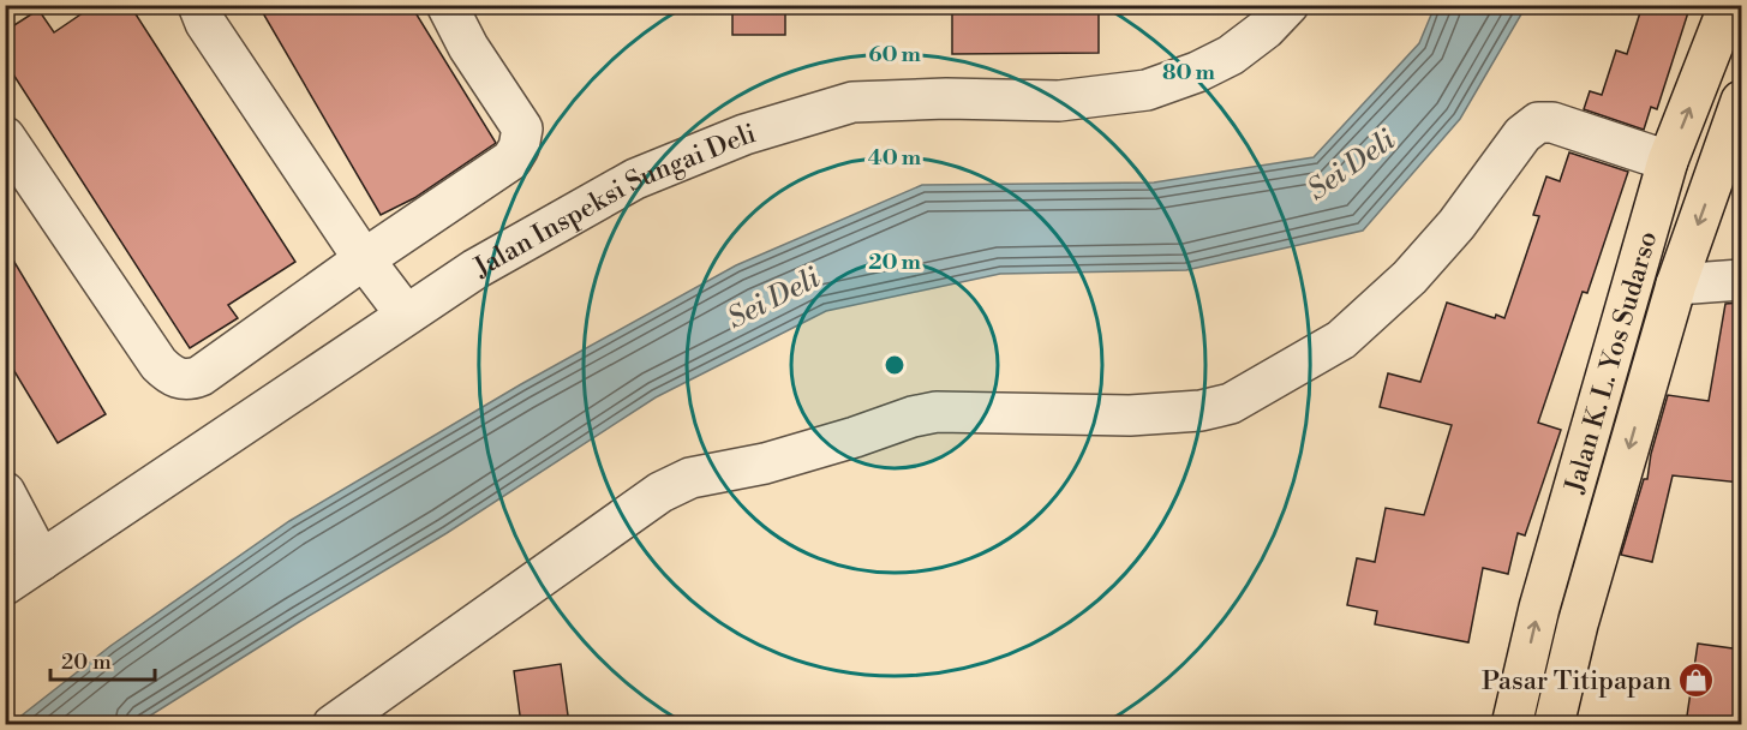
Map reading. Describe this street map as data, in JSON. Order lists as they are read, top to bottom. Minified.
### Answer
{"streets":{"highway":["Jalan K. L. Yos Sudarso"],"street":["Jalan Inspeksi Sungai Deli"]},"water":["Sei Deli"],"places":{"shop":["Pasar Titipapan"]},"scale_bar":"20 m","rings":["60 m","80 m","40 m","20 m"]}
